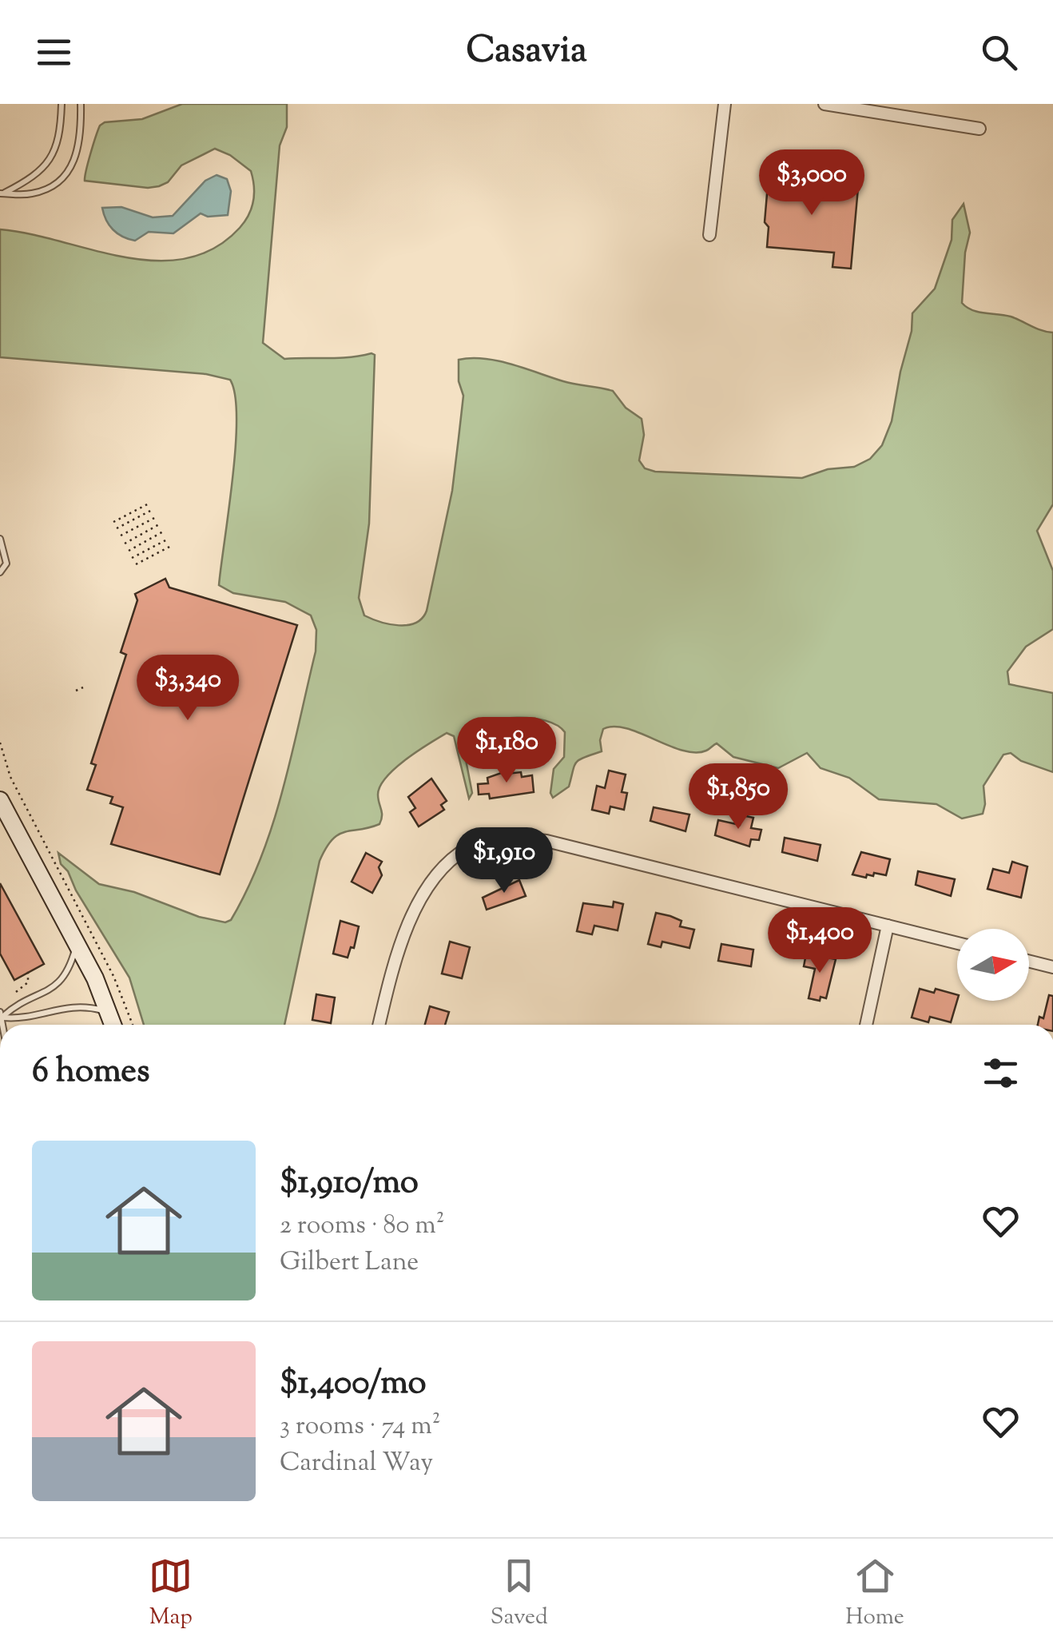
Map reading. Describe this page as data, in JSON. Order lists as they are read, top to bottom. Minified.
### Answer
{"north":"right","page":{"header":"Casavia","price":["$3,000","$3,340","$1,180","$1,850","$1,910","$1,400"],"heading":"6 homes","list":[{"name":"$1,910/mo","note":"2 rooms · 80 m² · Gilbert Lane"},{"name":"$1,400/mo","note":"3 rooms · 74 m² · Cardinal Way"}],"tabs":["Map","Saved","Home"]}}
